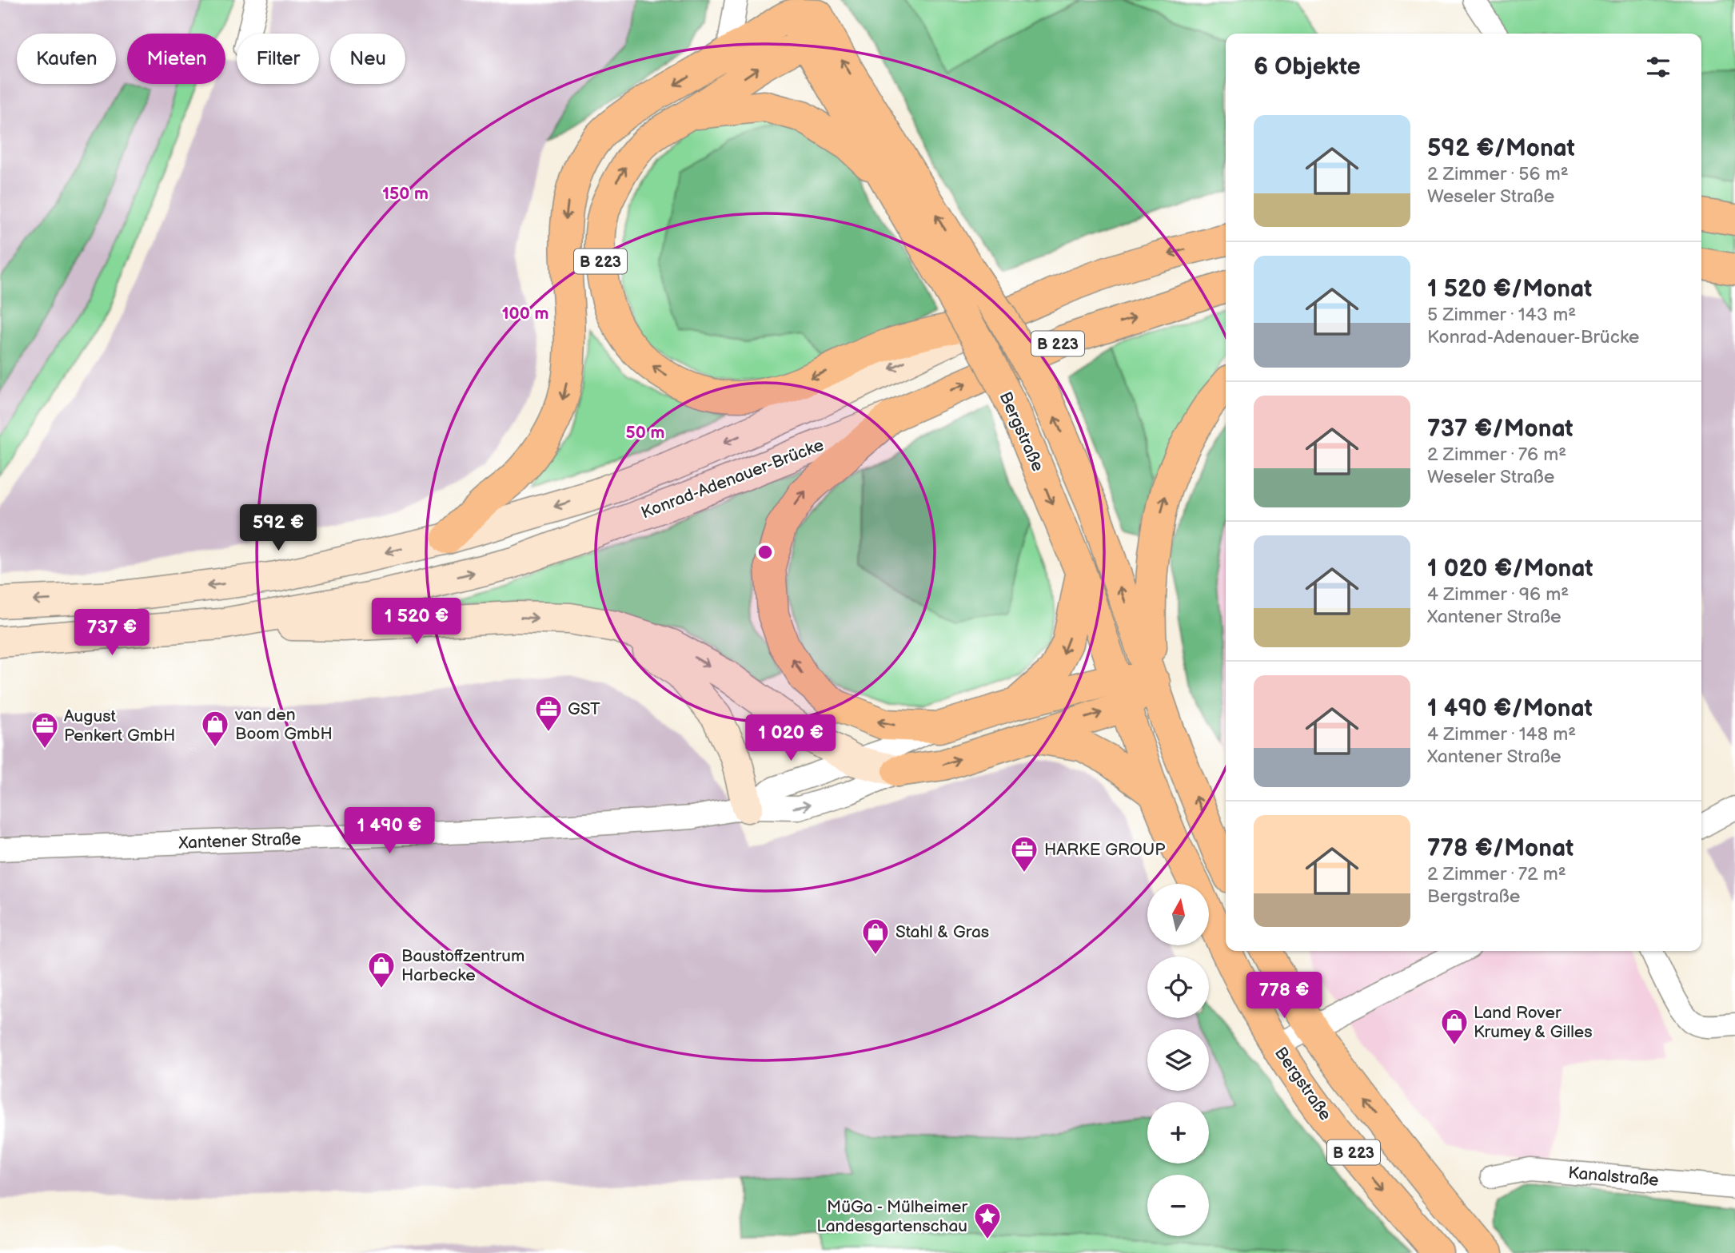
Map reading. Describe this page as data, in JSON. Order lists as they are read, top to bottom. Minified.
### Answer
{"streets":{"main road":["B 223","Bergstraße","Konrad-Adenauer-Brücke"],"street":["Xantener Straße","Kanalstraße"]},"crossings":[["B 223","Bergstraße"],["B 223","Konrad-Adenauer-Brücke"]],"places":{"office":["GST","August Penkert GmbH","HARKE GROUP"],"shop":["van den Boom GmbH","Stahl & Gras","Baustoffzentrum Harbecke","Land Rover Krumey & Gilles"],"place":["MüGa - Mülheimer Landesgartenschau"]},"north":"top","page":{"chip":["Kaufen","Mieten","Filter","Neu"],"heading":"6 Objekte","list":[{"name":"592 €/Monat","note":"2 Zimmer · 56 m² · Weseler Straße"},{"name":"1 520 €/Monat","note":"5 Zimmer · 143 m² · Konrad-Adenauer-Brücke"},{"name":"737 €/Monat","note":"2 Zimmer · 76 m² · Weseler Straße"},{"name":"1 020 €/Monat","note":"4 Zimmer · 96 m² · Xantener Straße"},{"name":"1 490 €/Monat","note":"4 Zimmer · 148 m² · Xantener Straße"},{"name":"778 €/Monat","note":"2 Zimmer · 72 m² · Bergstraße"}],"price":["592 €","1 520 €","737 €","1 020 €","1 490 €","778 €"],"map_buttons":["+","−"]},"rings":["150 m","100 m","50 m"]}
